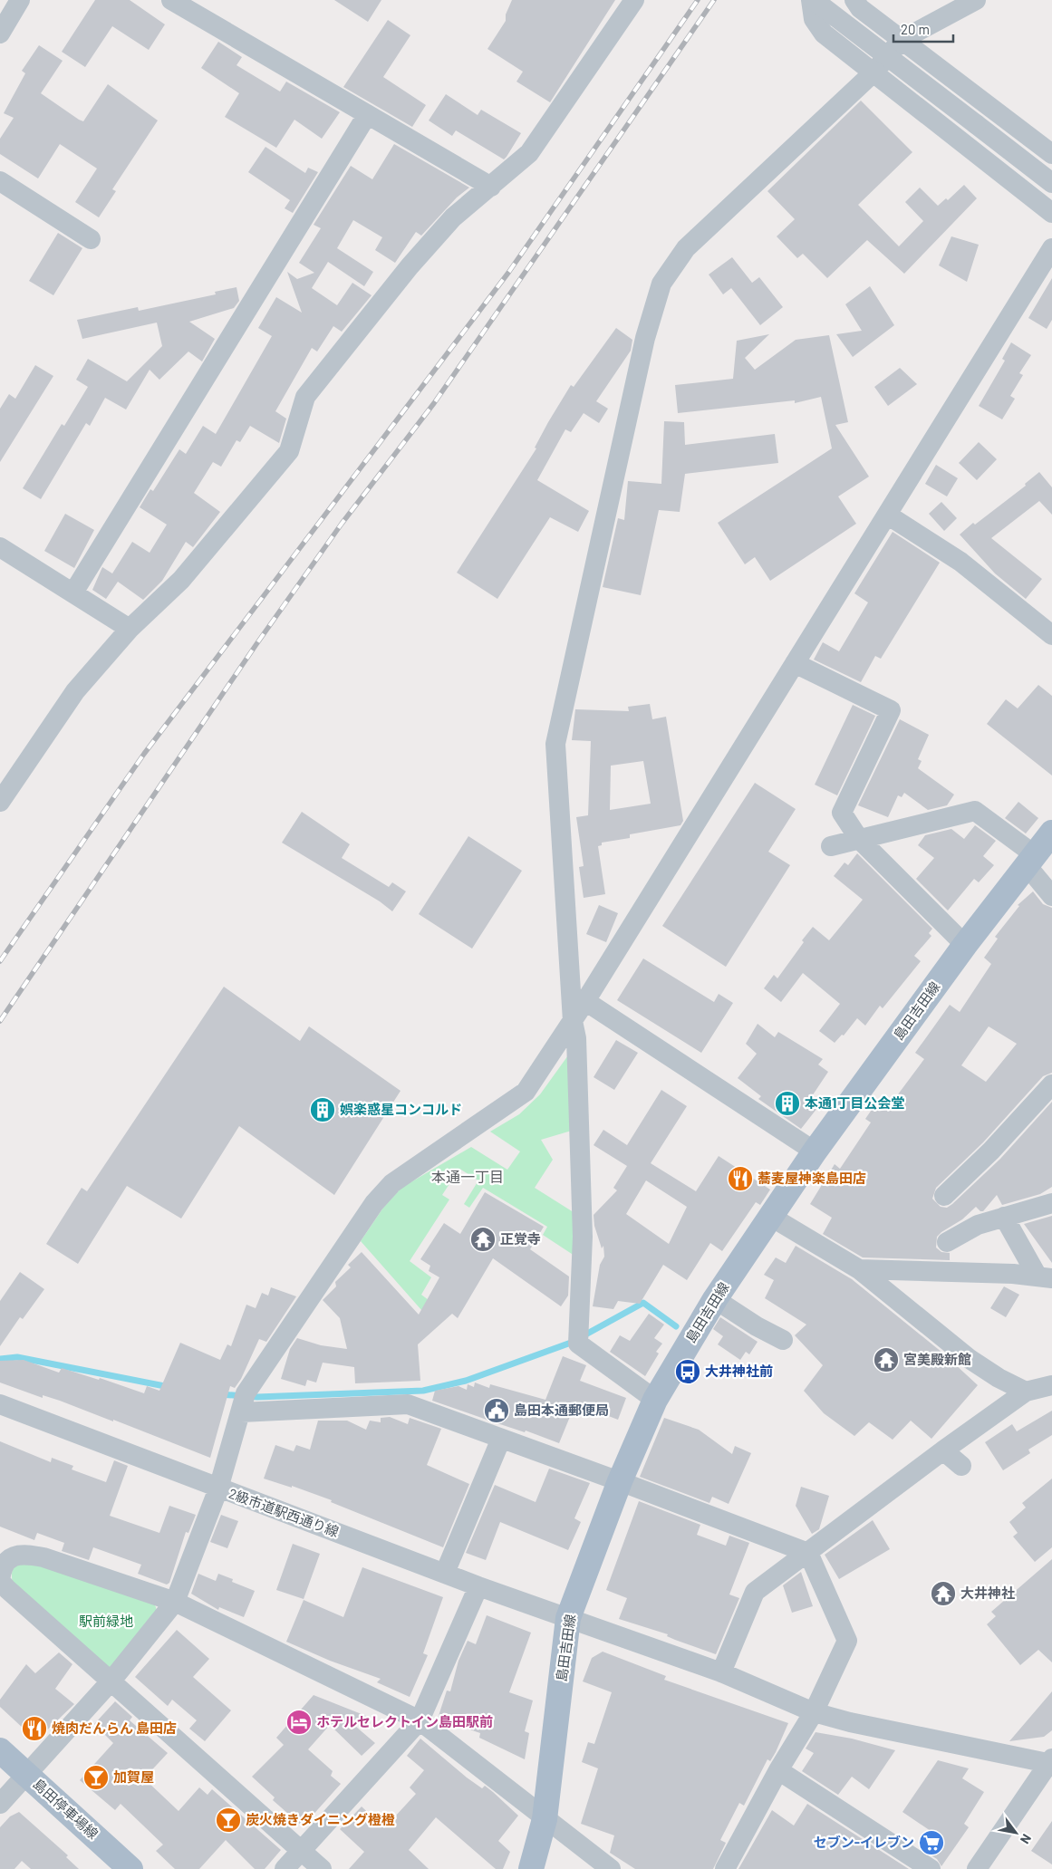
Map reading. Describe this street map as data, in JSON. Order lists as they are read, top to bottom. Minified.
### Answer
{"streets":{"main road":["島田吉田線","島田停車場線"],"street":["2級市道駅西通り線"]},"crossings":[["島田吉田線","2級市道駅西通り線"]],"districts":["本通一丁目"],"parks":["駅前緑地"],"places":{"building":["本通1丁目公会堂","娯楽惑星コンコルド"],"restaurant":["蕎麦屋神楽島田店","焼肉だんらん 島田店"],"temple":["正覚寺","宮美殿新館","大井神社"],"bus stop":["大井神社前"],"public building":["島田本通郵便局"],"hotel":["ホテルセレクトイン島田駅前"],"bar":["加賀屋","炭火焼きダイニング橙橙"],"supermarket":["セブン-イレブン"]},"scale_bar":"20 m","north":"bottom right"}
